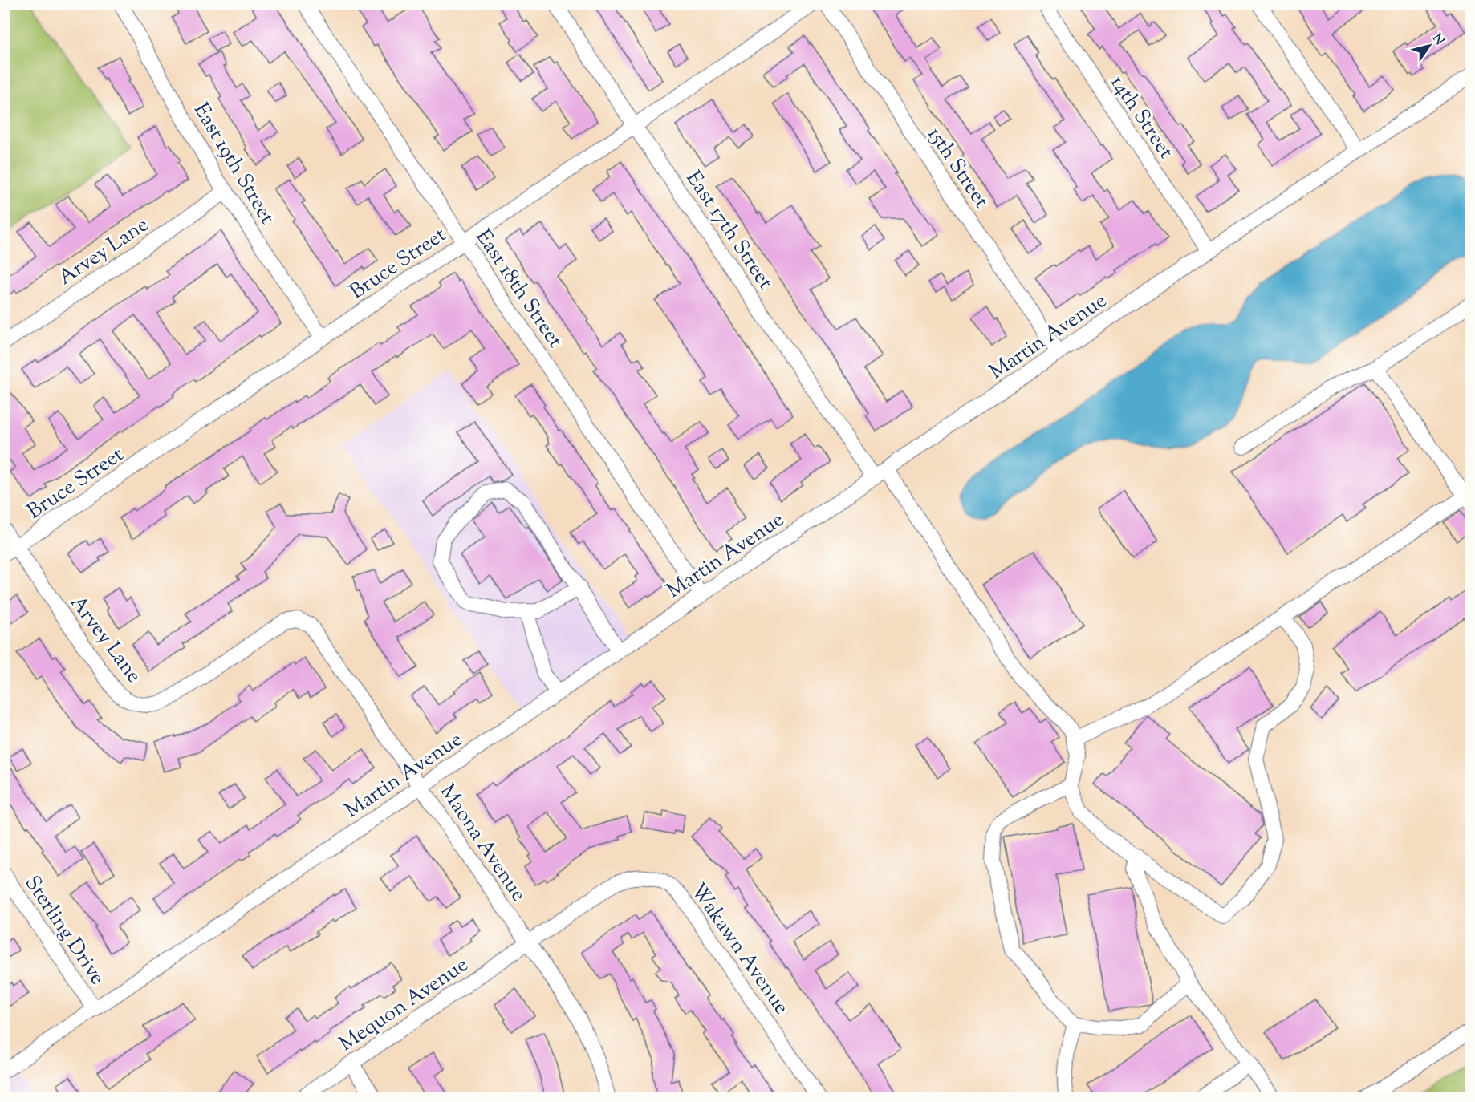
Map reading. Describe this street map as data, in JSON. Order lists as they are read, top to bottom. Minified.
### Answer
{"streets":{"street":["14th Street","East 19th Street","15th Street","East 17th Street","Arvey Lane","Bruce Street","East 18th Street","Martin Avenue","Maona Avenue","Sterling Drive","Wakawn Avenue","Mequon Avenue"]},"crossings":[["14th Street","Martin Avenue"],["East 19th Street","Arvey Lane"],["East 19th Street","Bruce Street"],["15th Street","Martin Avenue"],["East 17th Street","Bruce Street"],["East 17th Street","Martin Avenue"],["Arvey Lane","Bruce Street"],["Arvey Lane","Maona Avenue"],["Bruce Street","East 18th Street"],["East 18th Street","Martin Avenue"],["Martin Avenue","Maona Avenue"],["Martin Avenue","Sterling Drive"],["Maona Avenue","Wakawn Avenue"],["Maona Avenue","Mequon Avenue"],["Wakawn Avenue","Mequon Avenue"]],"north":"top right"}
